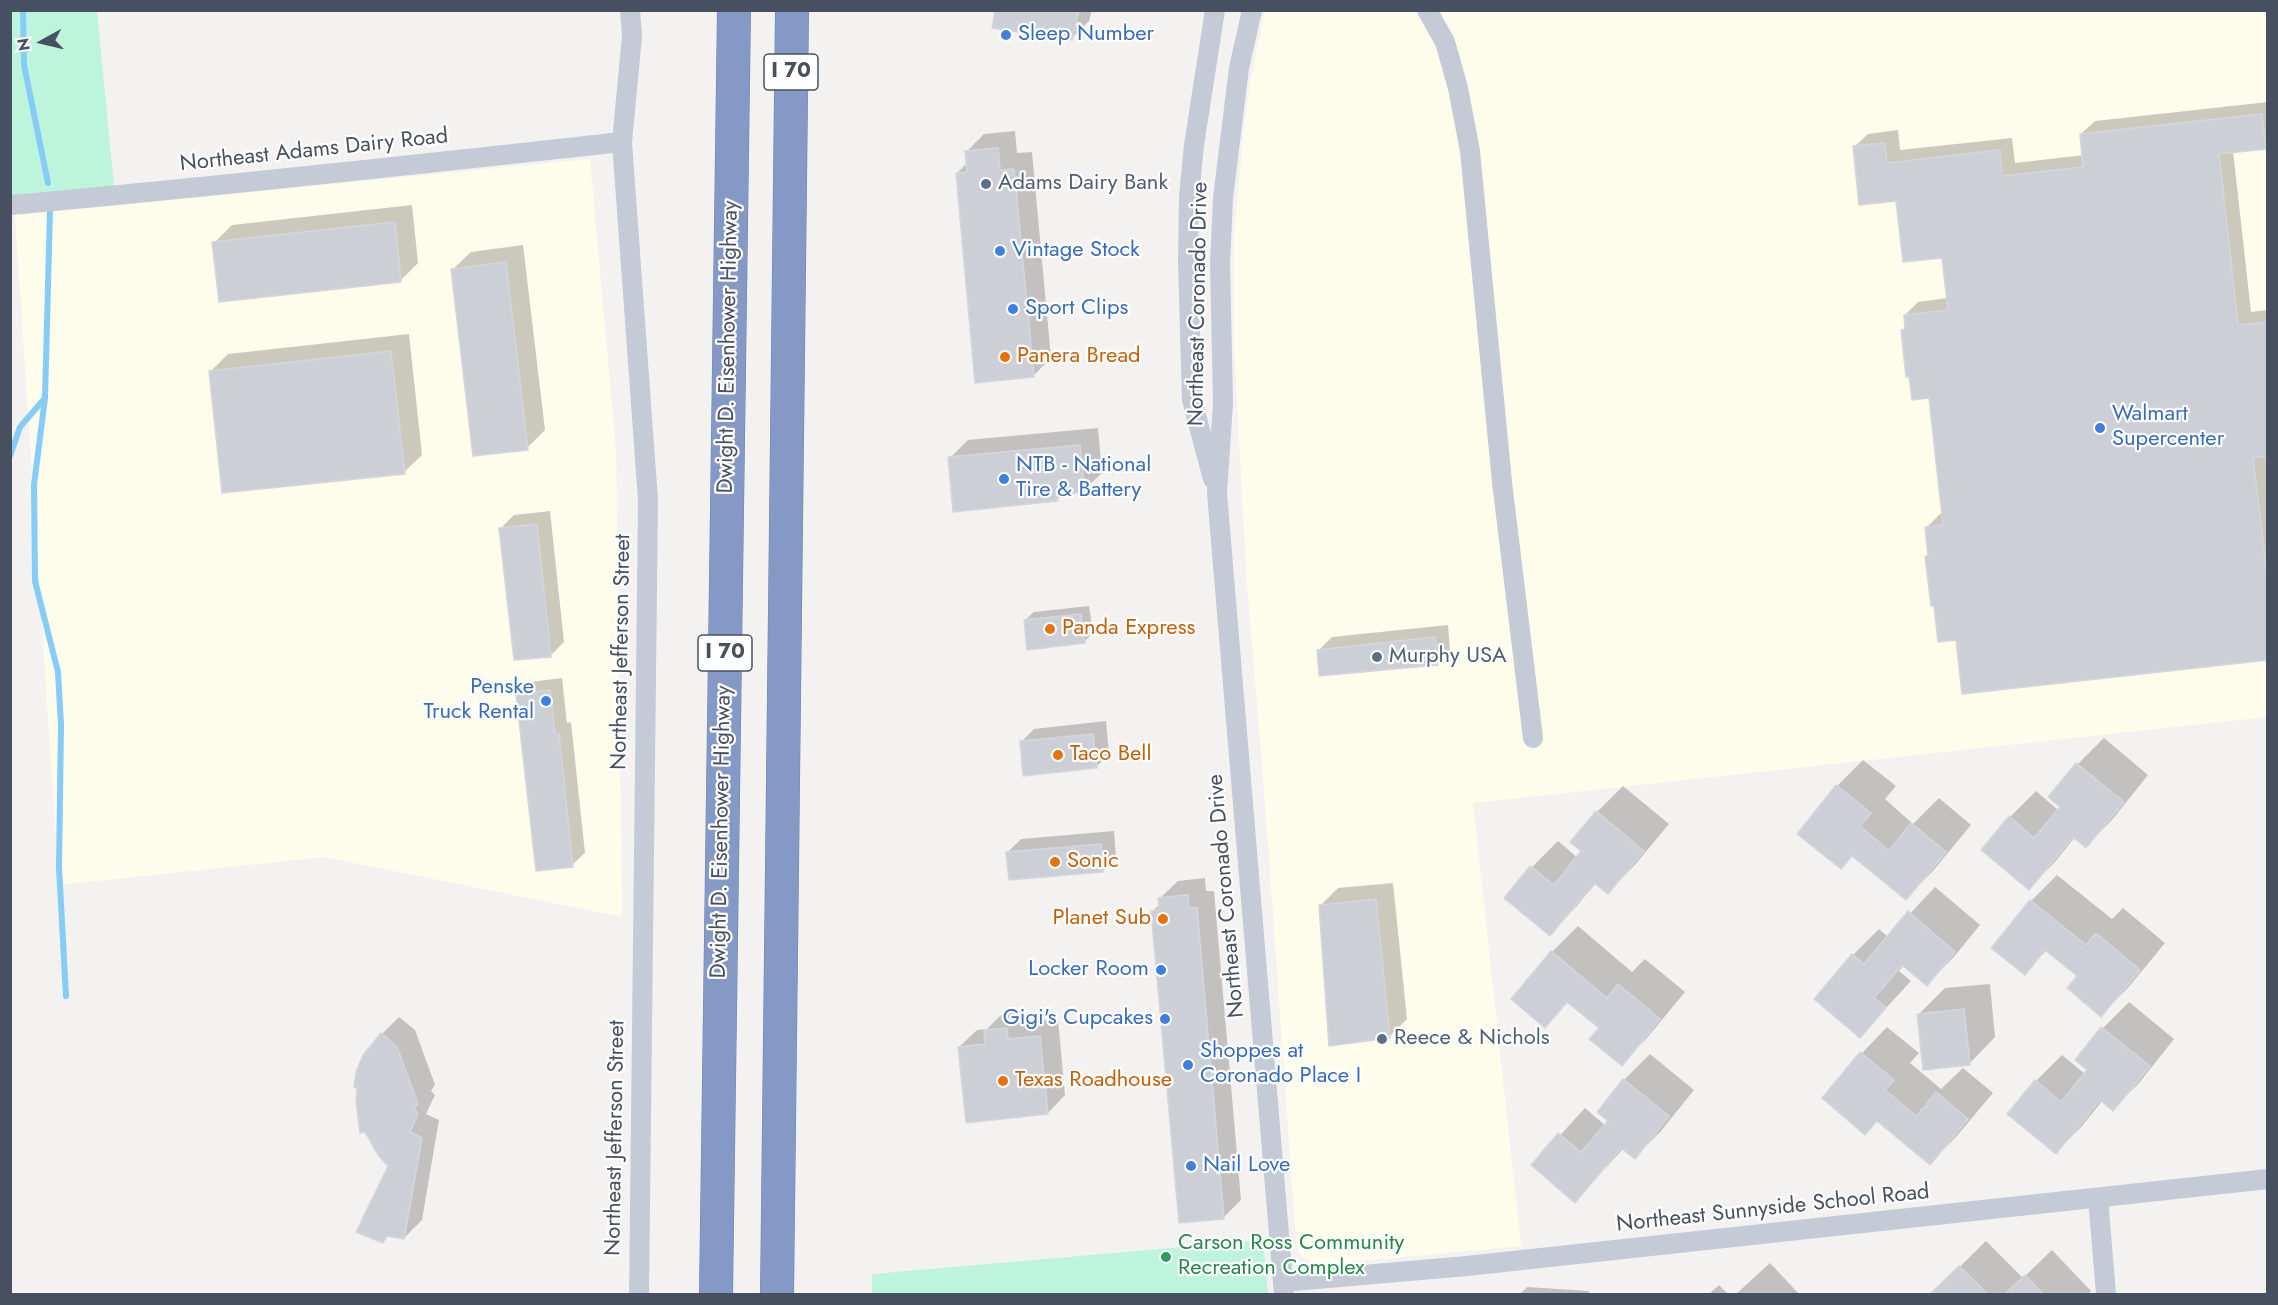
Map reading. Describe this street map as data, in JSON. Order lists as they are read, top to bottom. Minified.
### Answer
{"streets":{"highway":["I 70","Dwight D. Eisenhower Highway"],"street":["Northeast Adams Dairy Road","Northeast Coronado Drive","Northeast Jefferson Street","Northeast Sunnyside School Road"]},"crossings":[["Northeast Adams Dairy Road","Northeast Jefferson Street"],["Northeast Coronado Drive","Northeast Sunnyside School Road"]],"places":["Sleep Number","Adams Dairy Bank","Vintage Stock","Sport Clips","Panera Bread","Walmart Supercenter","NTB - National Tire & Battery","Panda Express","Murphy USA","Penske Truck Rental","Taco Bell","Sonic","Planet Sub","Locker Room","Gigi's Cupcakes","Reece & Nichols","Shoppes at Coronado Place I","Texas Roadhouse","Nail Love","Carson Ross Community Recreation Complex"],"north":"left"}
